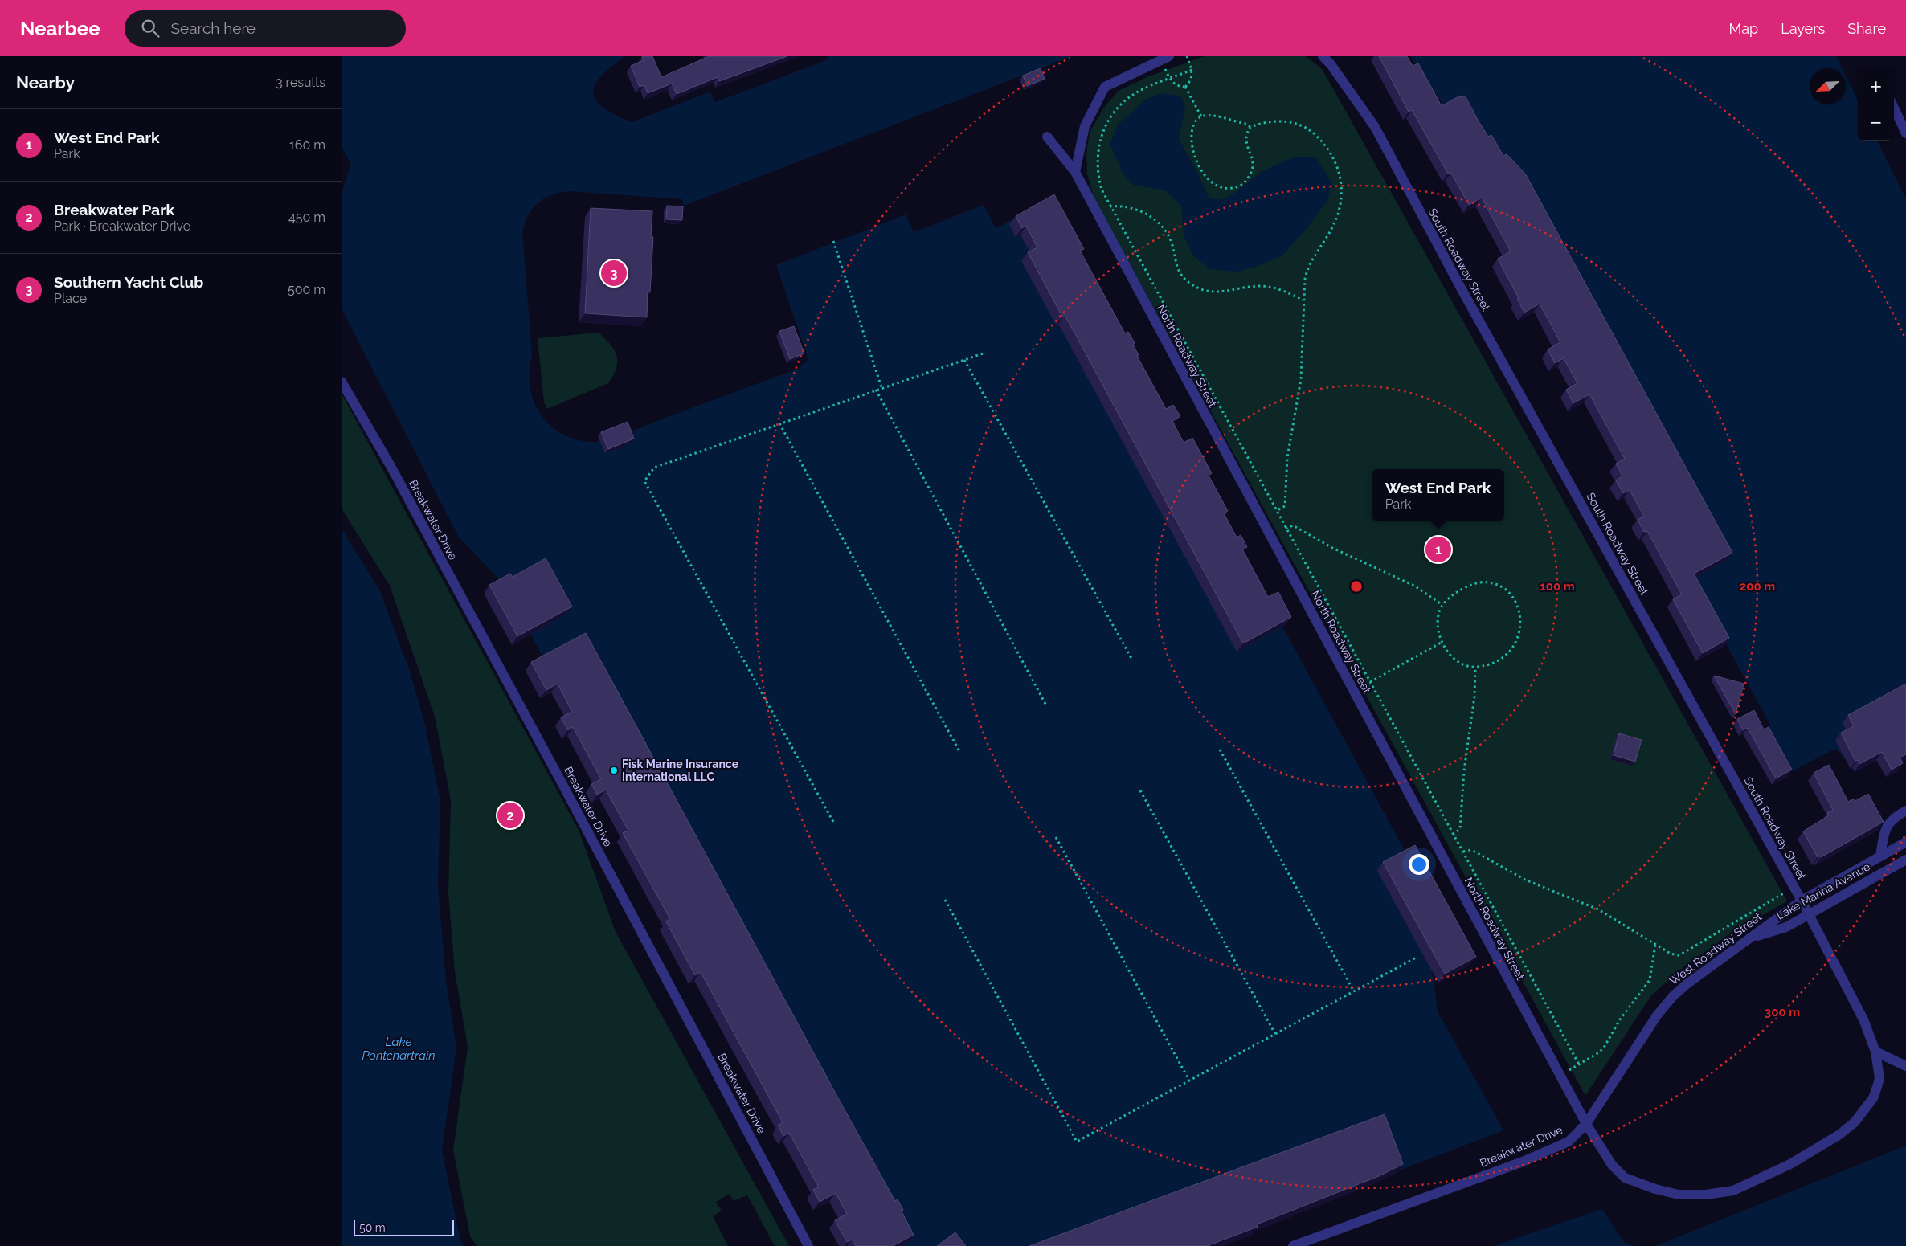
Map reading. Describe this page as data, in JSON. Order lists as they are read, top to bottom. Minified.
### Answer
{"streets":{"street":["South Roadway Street","North Roadway Street","Breakwater Drive","Lake Marina Avenue","West Roadway Street"]},"crossings":[["South Roadway Street","Lake Marina Avenue"],["South Roadway Street","West Roadway Street"],["North Roadway Street","Breakwater Drive"],["North Roadway Street","West Roadway Street"],["Breakwater Drive","West Roadway Street"],["Lake Marina Avenue","West Roadway Street"]],"water":["Lake Pontchartrain"],"places":["Fisk Marine Insurance International LLC"],"scale_bar":"50 m","north":"bottom left","page":{"header":"Nearbee","search":"Search here","nav":["Map","Layers","Share"],"heading":["Nearby","3 results"],"map_buttons":["+","−"],"list":[{"mark":"1","name":"West End Park","note":"Park","value":"160 m"},{"mark":"2","name":"Breakwater Park","note":"Park · Breakwater Drive","value":"450 m"},{"mark":"3","name":"Southern Yacht Club","note":"Place","value":"500 m"}],"pins":["3","1","2"],"popup":["West End Park","Park"],"scale":"50 m"},"rings":["100 m","200 m","300 m"]}
